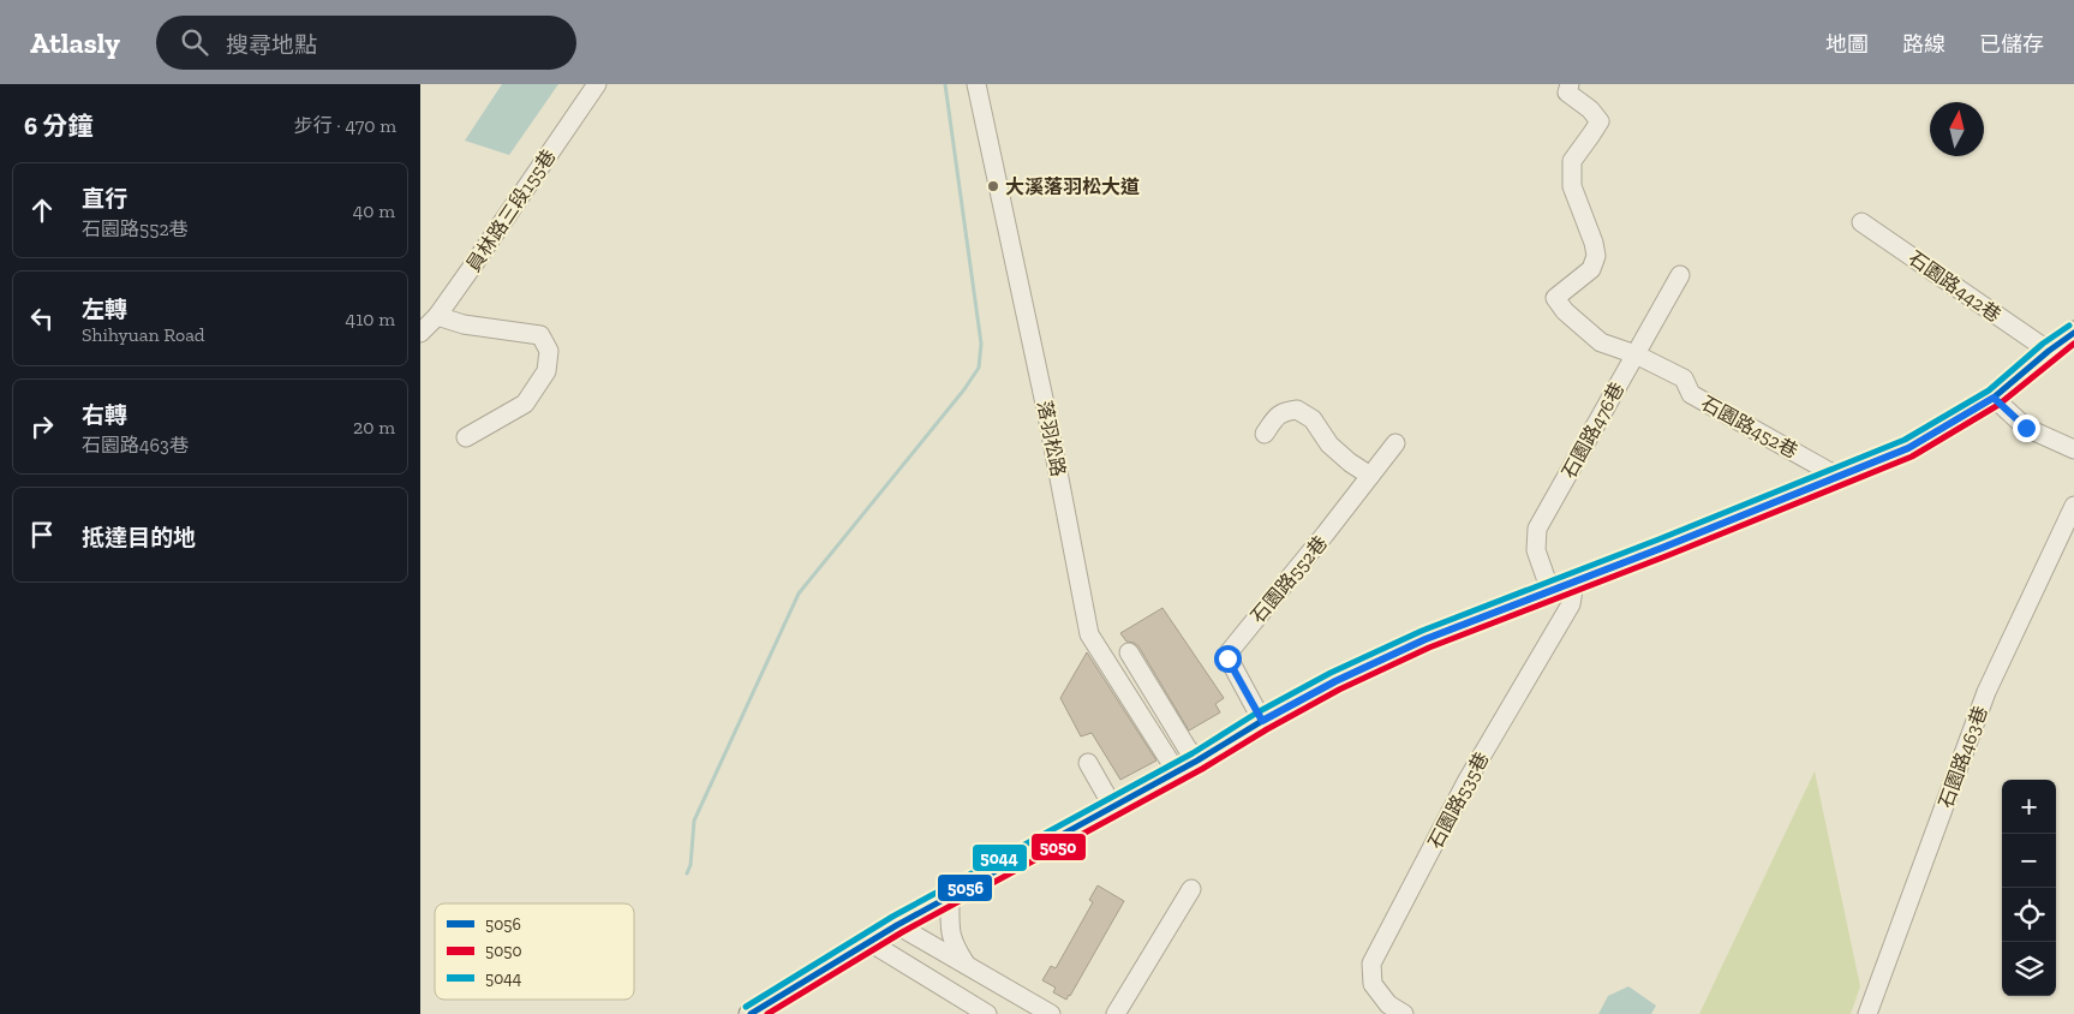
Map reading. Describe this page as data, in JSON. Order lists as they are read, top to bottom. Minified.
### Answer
{"streets":{"street":["員林路三段155巷","石園路442巷","石園路452巷","石園路476巷","落羽松路","石園路552巷","石園路463巷","石園路535巷"]},"crossings":[["石園路452巷","石園路476巷"]],"places":["大溪落羽松大道"],"lines":["transit line 5044","transit line 5056","transit line 5050"],"legend":["5056","5050","5044"],"north":"top","page":{"header":"Atlasly","search":"搜尋地點","nav":["地圖","路線","已儲存"],"heading":["6 分鐘","步行 · 470 m"],"list":[["直行","石園路552巷","40 m"],["左轉","Shihyuan Road","410 m"],["右轉","石園路463巷","20 m"],"抵達目的地"],"map_buttons":["+","−"]}}
